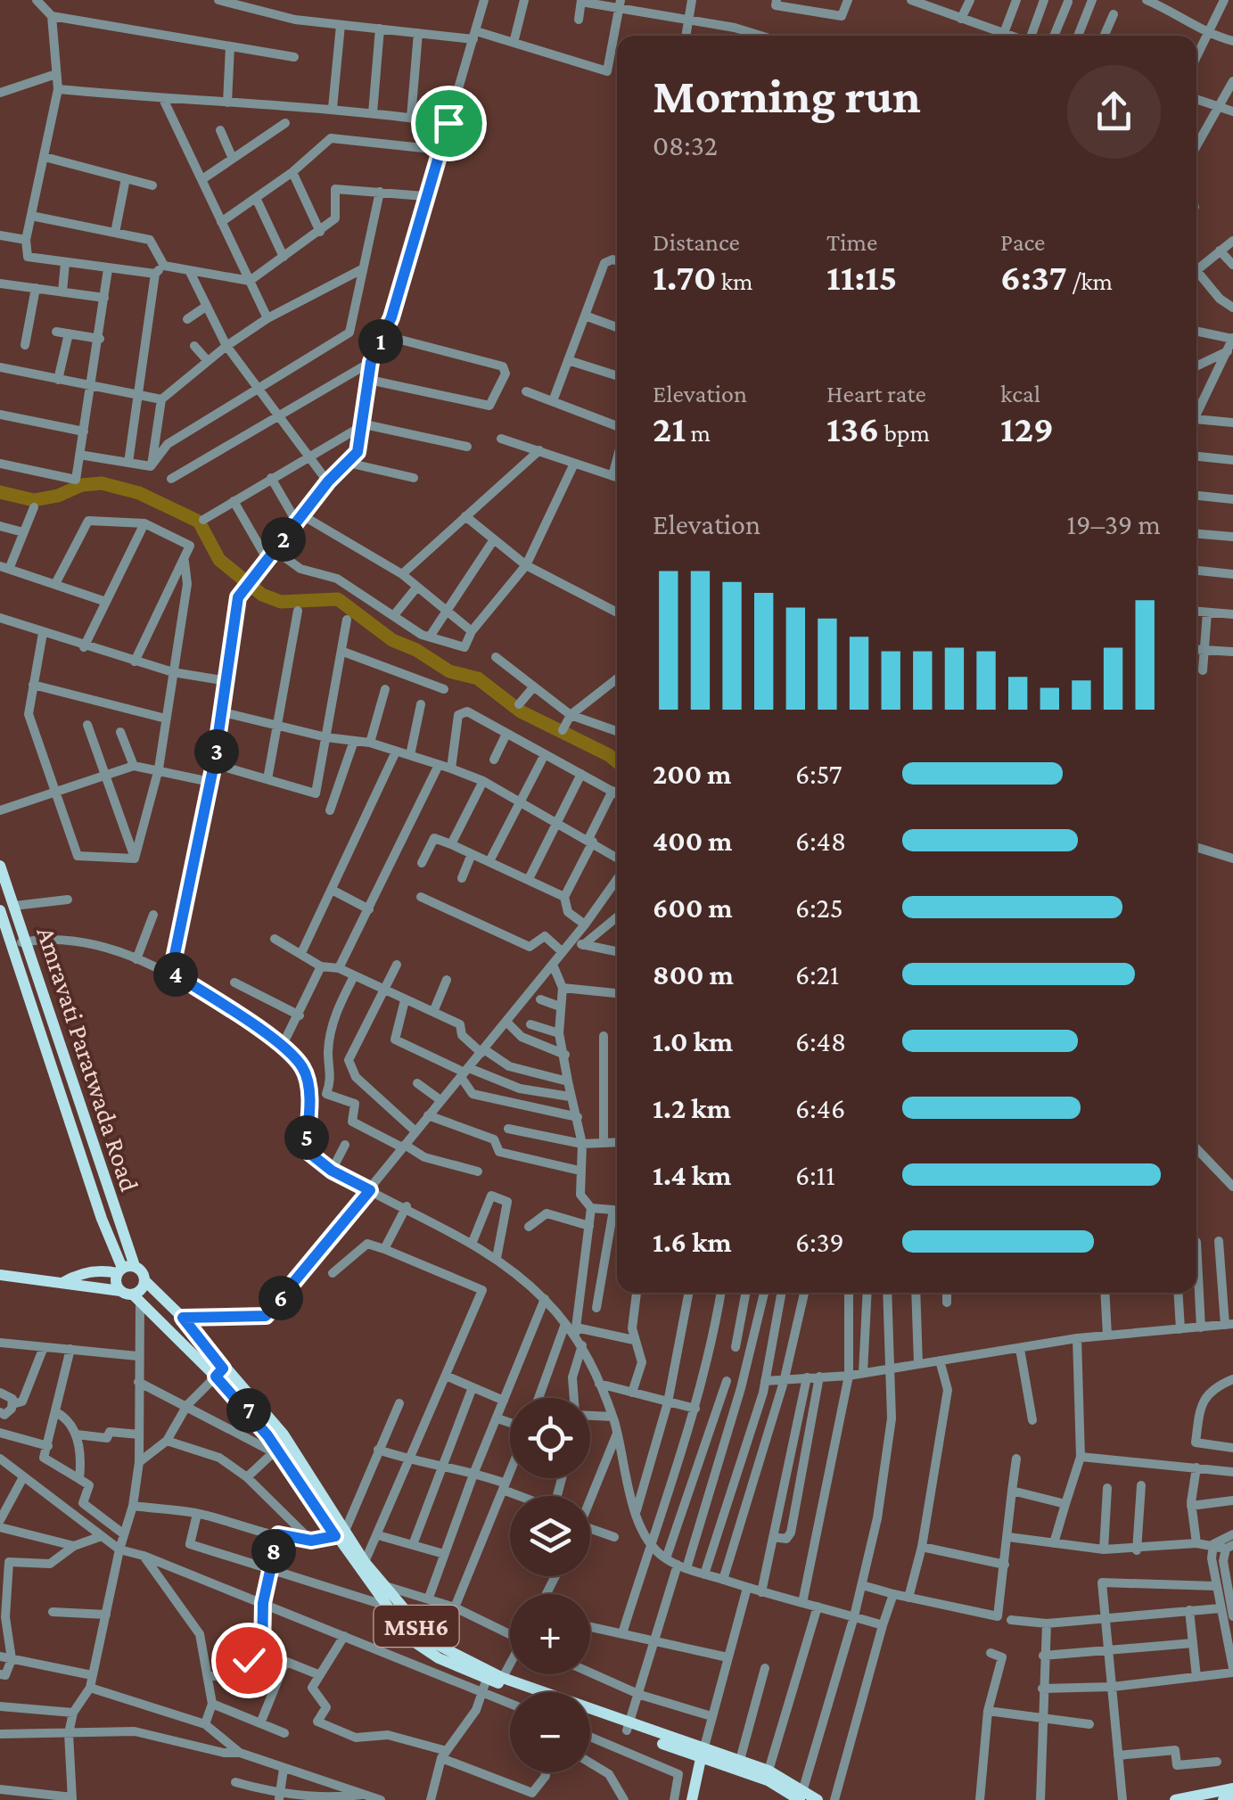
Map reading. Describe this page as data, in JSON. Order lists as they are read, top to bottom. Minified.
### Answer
{"streets":{"main road":["Amravati Paratwada Road","MSH6"]},"page":{"heading":["Morning run","08:32"],"stats":[["Distance","1.70 km"],["Time","11:15"],["Pace","6:37 /km"],["Elevation","21 m"],["Heart rate","136 bpm"],["kcal","129"]],"pins":["1","2","3","4","5","6","7","8"],"chart":["Elevation","19–39 m"],"list":[{"name":"200 m","note":"6:57"},{"name":"400 m","note":"6:48"},{"name":"600 m","note":"6:25"},{"name":"800 m","note":"6:21"},{"name":"1.0 km","note":"6:48"},{"name":"1.2 km","note":"6:46"},{"name":"1.4 km","note":"6:11"},{"name":"1.6 km","note":"6:39"}],"map_buttons":["+","−"]}}
